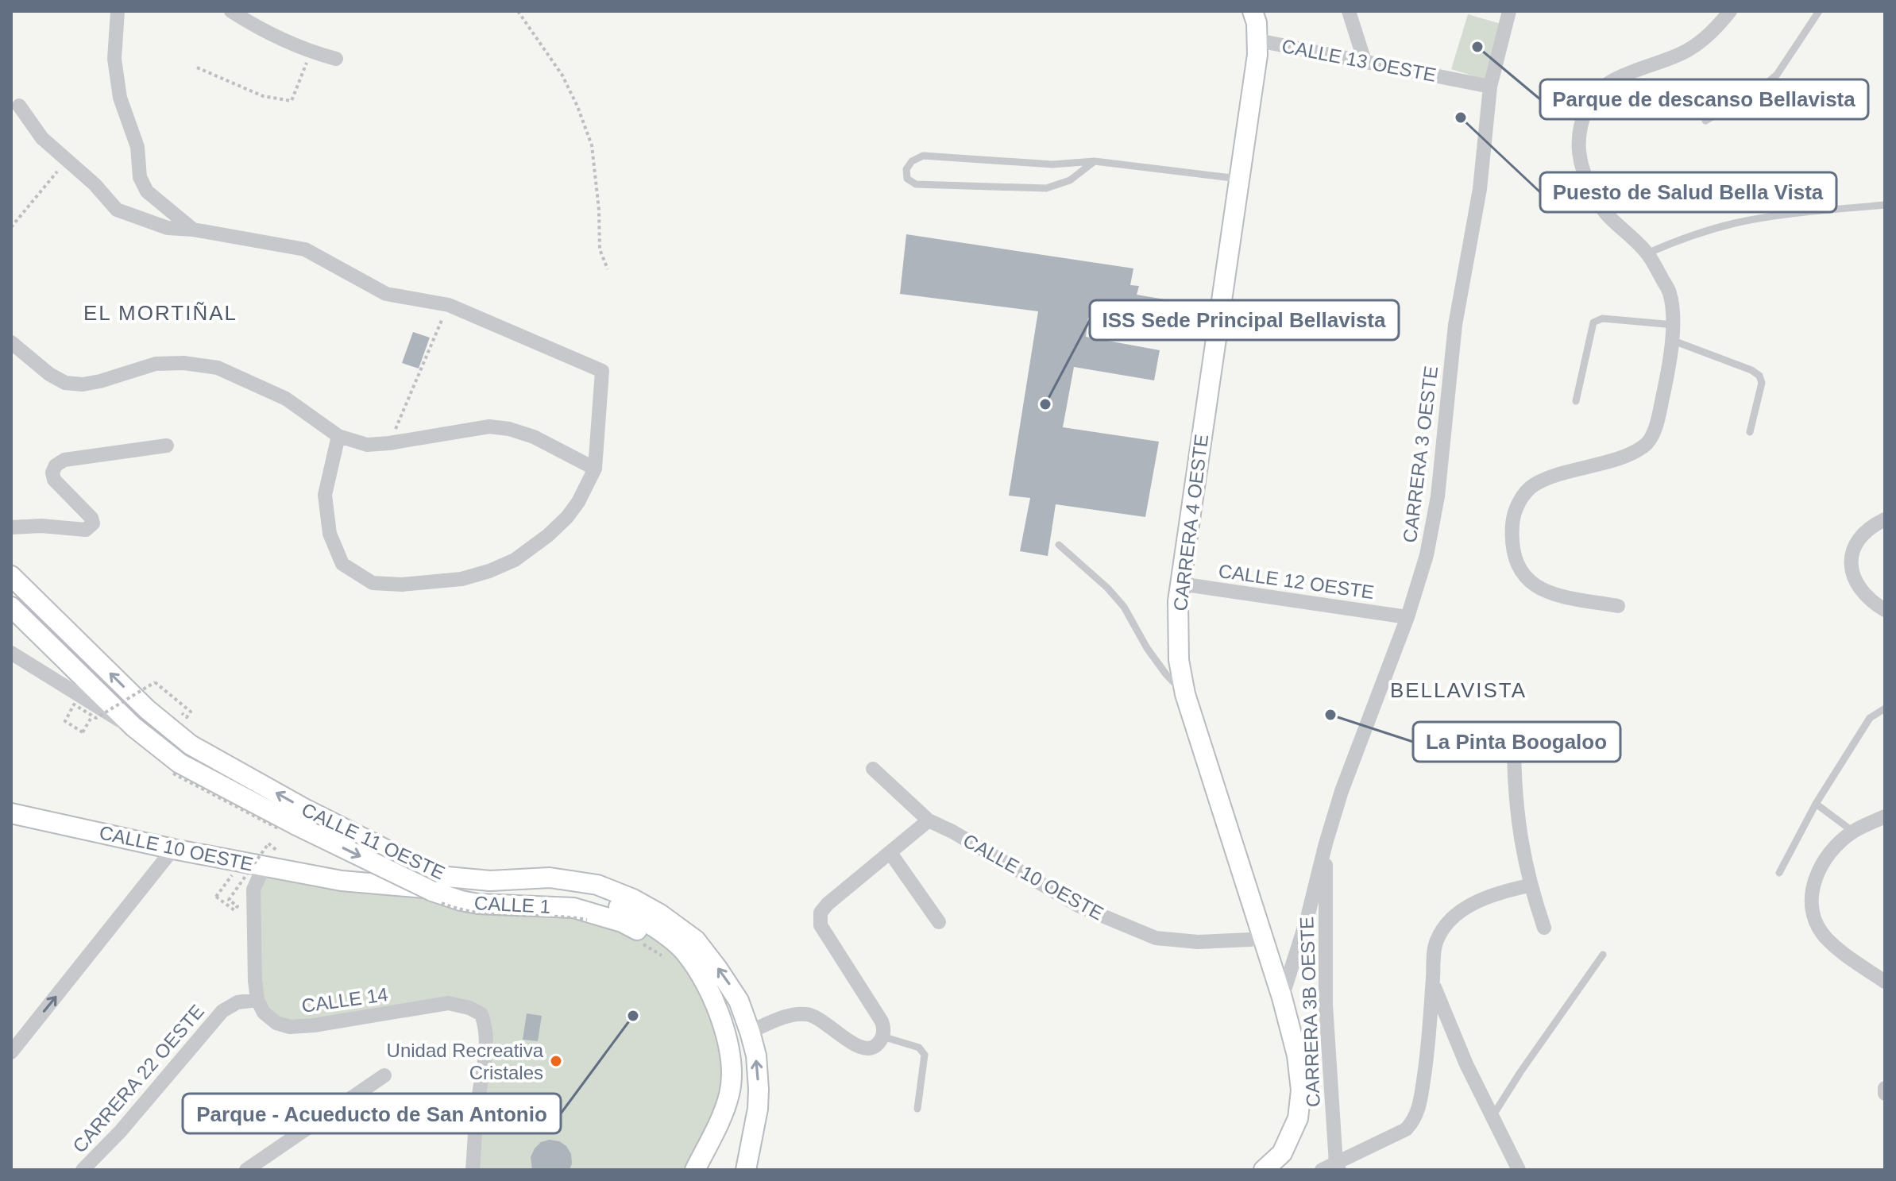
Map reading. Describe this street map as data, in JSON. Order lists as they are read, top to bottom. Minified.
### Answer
{"streets":{"main road":["CALLE 13 OESTE","CARRERA 4 OESTE","CALLE 11 OESTE","CALLE 10 OESTE","CALLE 1"],"street":["CARRERA 3 OESTE","CALLE 12 OESTE","CALLE 14","CARRERA 3B OESTE","CARRERA 22 OESTE"]},"crossings":[["CALLE 13 OESTE","CARRERA 3 OESTE"],["CALLE 13 OESTE","CARRERA 4 OESTE"],["CARRERA 3 OESTE","CARRERA 4 OESTE"],["CARRERA 3 OESTE","CALLE 12 OESTE"],["CARRERA 3 OESTE","CARRERA 3B OESTE"],["CARRERA 4 OESTE","CALLE 12 OESTE"],["CALLE 11 OESTE","CALLE 10 OESTE"],["CALLE 10 OESTE","CALLE 1"],["CALLE 14","CARRERA 22 OESTE"]],"one_way":["CALLE 11 OESTE","CALLE 1"],"districts":["EL MORTIÑAL","BELLAVISTA"],"places":["Parque de descanso Bellavista","Puesto de Salud Bella Vista","ISS Sede Principal Bellavista","La Pinta Boogaloo","Parque - Acueducto de San Antonio","Unidad Recreativa Cristales"]}
